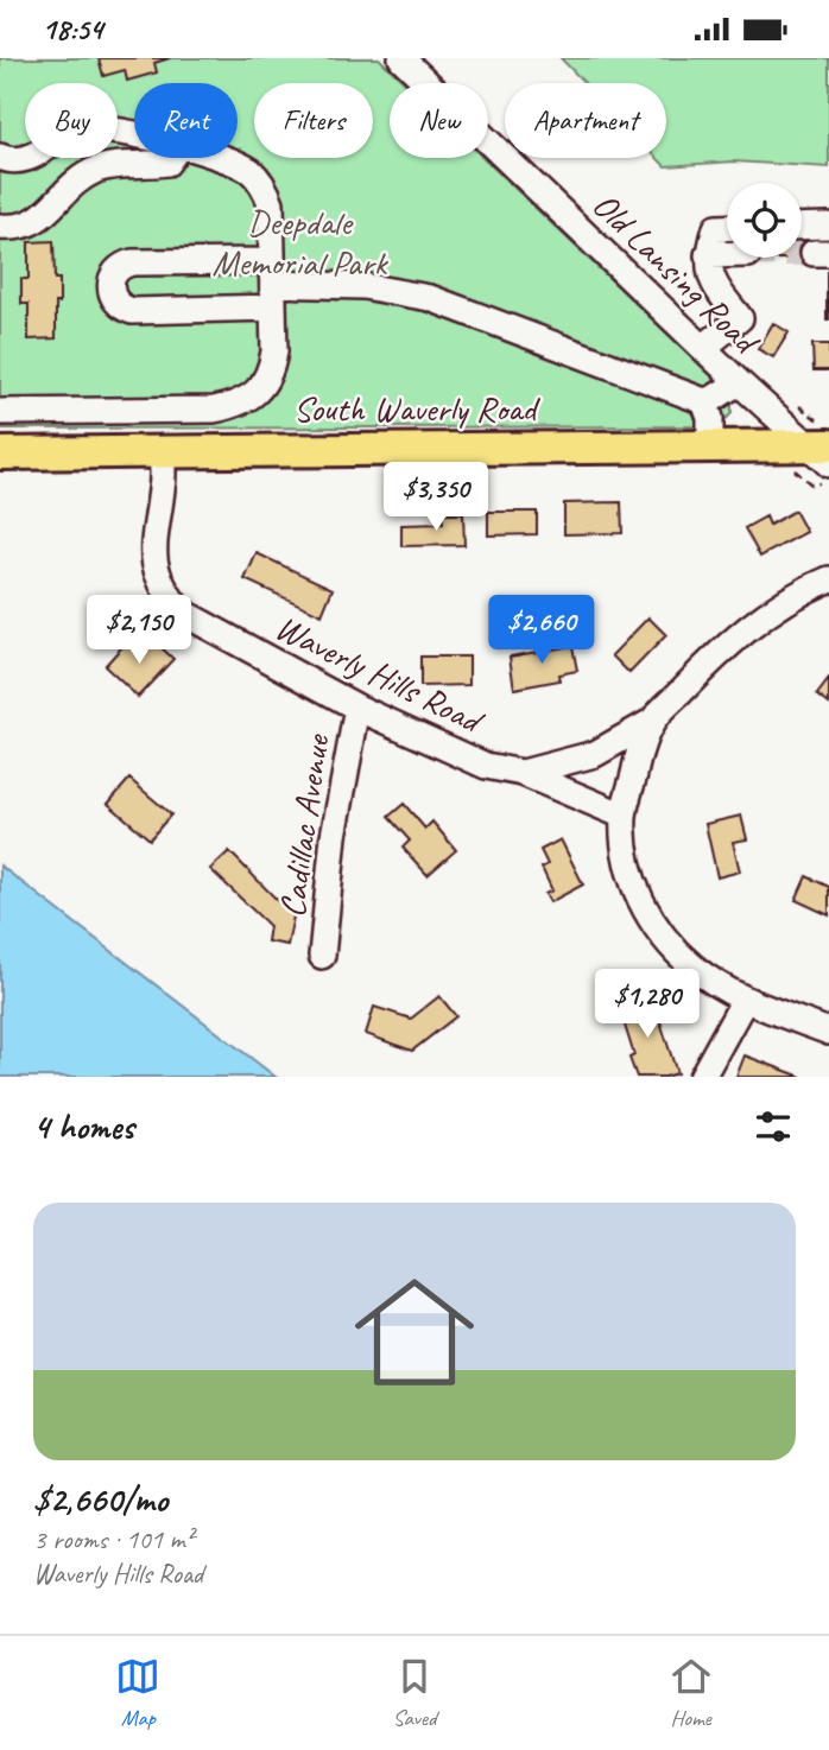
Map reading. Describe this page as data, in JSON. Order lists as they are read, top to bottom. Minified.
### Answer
{"streets":{"main road":["South Waverly Road"],"street":["Old Lansing Road","Waverly Hills Road","Cadillac Avenue"]},"crossings":[["Old Lansing Road","South Waverly Road"],["South Waverly Road","Waverly Hills Road"],["Waverly Hills Road","Cadillac Avenue"]],"parks":["Deepdale Memorial Park"],"page":{"status":"18:54","chip":["Buy","Rent","Filters","New","Apartment"],"price":["$3,350","$2,150","$2,660","$1,280"],"heading":"4 homes","list":[{"name":"$2,660/mo","note":"3 rooms · 101 m² · Waverly Hills Road"}],"tabs":["Map","Saved","Home"]}}
